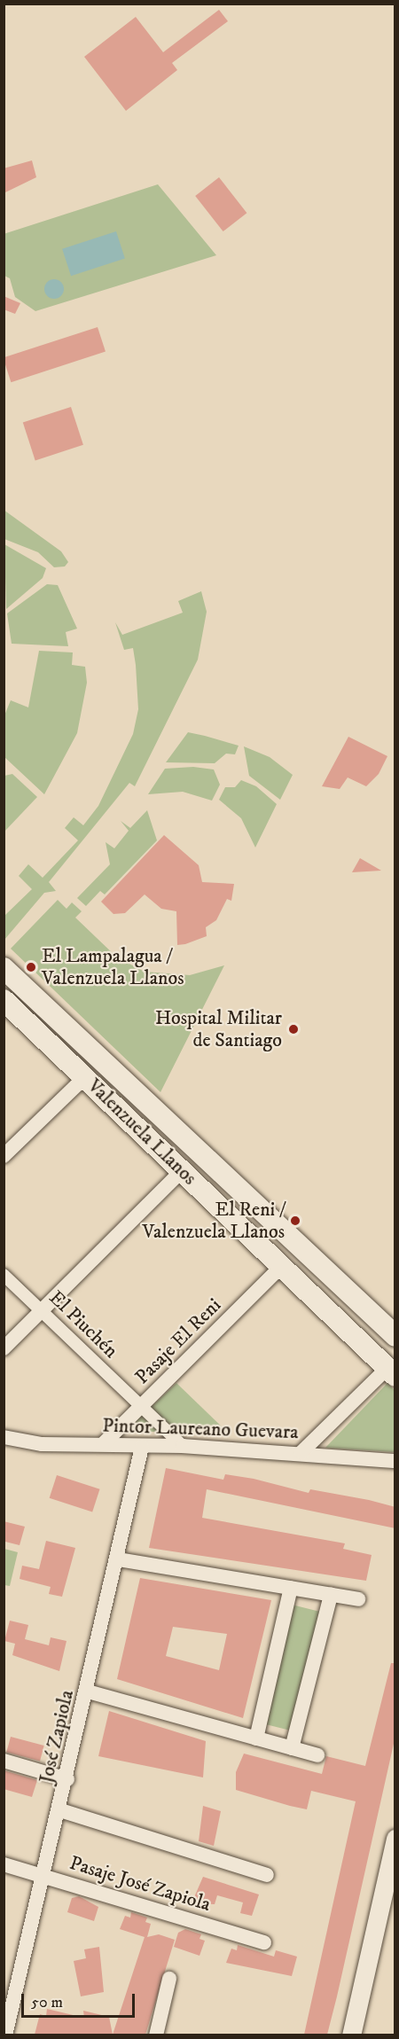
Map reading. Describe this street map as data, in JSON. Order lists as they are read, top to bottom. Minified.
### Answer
{"streets":{"main road":["Valenzuela Llanos"],"street":["El Piuchén","Pasaje El Reni","Pintor Laureano Guevara","José Zapiola","Pasaje José Zapiola"]},"crossings":[["Valenzuela Llanos","Pasaje El Reni"],["El Piuchén","Pasaje El Reni"],["El Piuchén","Pintor Laureano Guevara"],["Pasaje El Reni","Pintor Laureano Guevara"],["Pintor Laureano Guevara","José Zapiola"],["José Zapiola","Pasaje José Zapiola"]],"places":["El Lampalagua / Valenzuela Llanos","Hospital Militar de Santiago","El Reni / Valenzuela Llanos"],"scale_bar":"50 m"}
